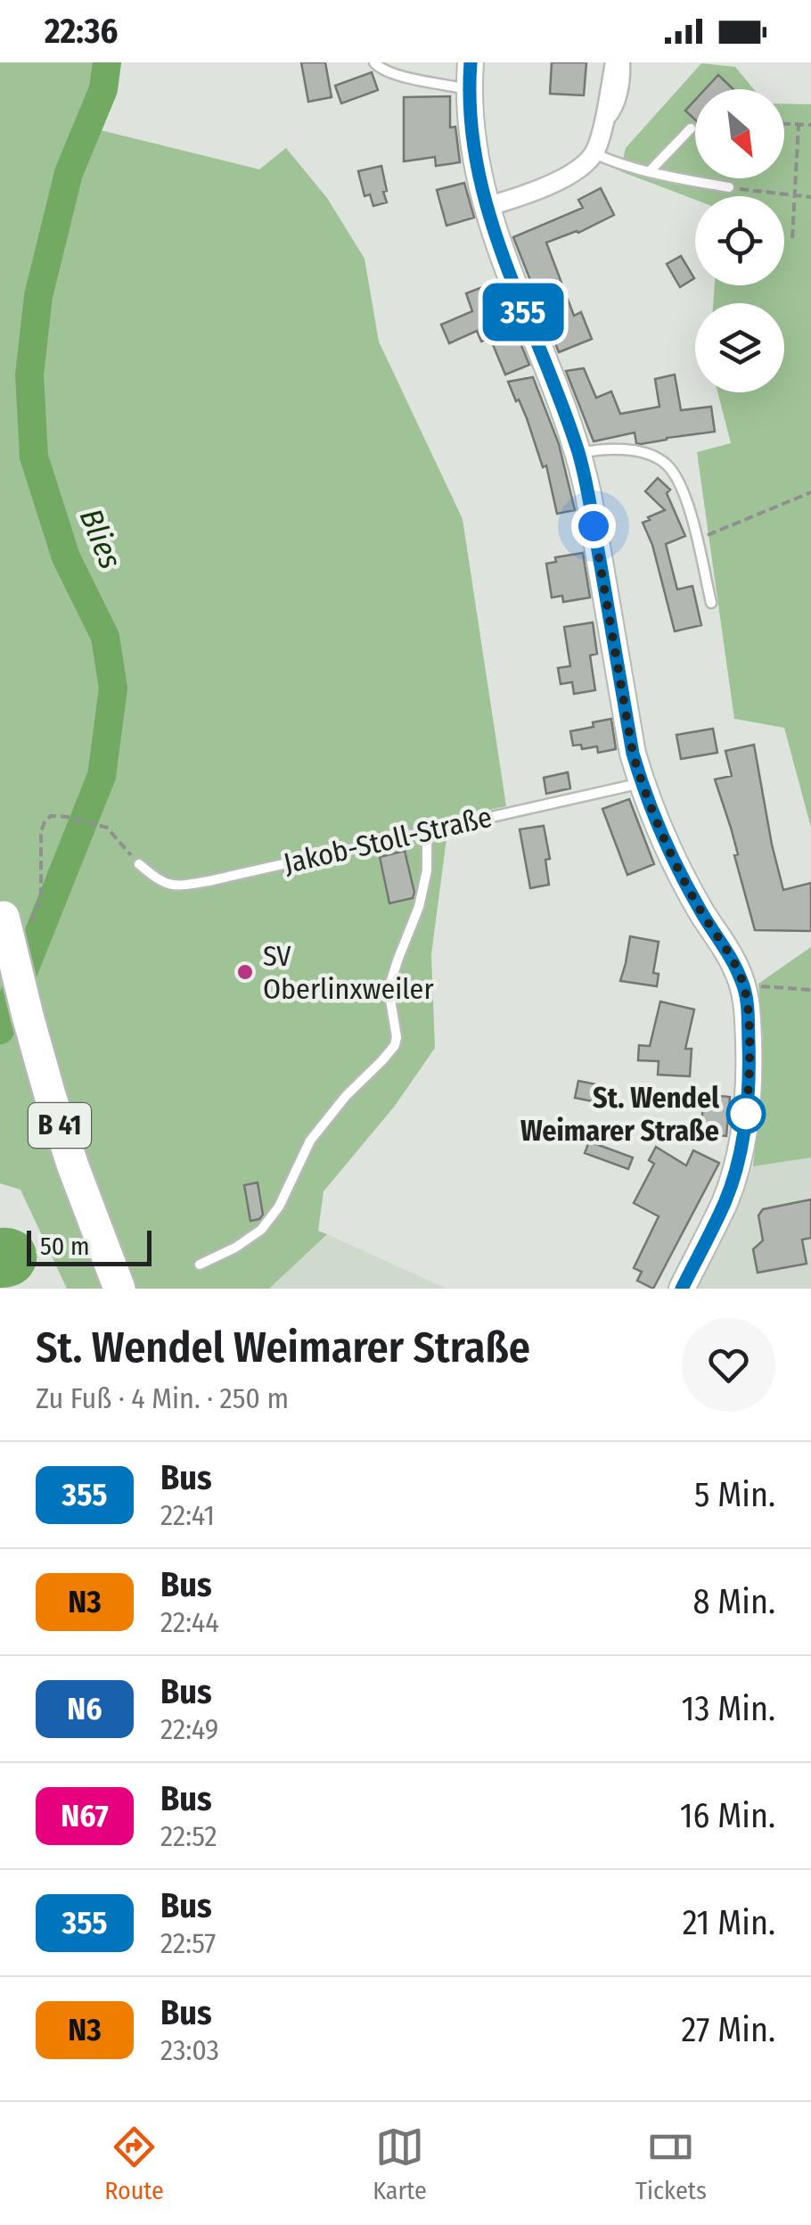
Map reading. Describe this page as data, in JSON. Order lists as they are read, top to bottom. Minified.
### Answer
{"streets":{"highway":["B 41"],"lane":["Jakob-Stoll-Straße"]},"water":["Blies"],"places":["SV Oberlinxweiler","St. Wendel Weimarer Straße"],"lines":["bus line 355"],"scale_bar":"50 m","north":"bottom right","page":{"status":"22:36","on_map":"355","scale":"50 m","heading":["St. Wendel Weimarer Straße","Zu Fuß · 4 Min. · 250 m"],"list":[{"mark":"355","name":"Bus","note":"22:41","value":"5 Min."},{"mark":"N3","name":"Bus","note":"22:44","value":"8 Min."},{"mark":"N6","name":"Bus","note":"22:49","value":"13 Min."},{"mark":"N67","name":"Bus","note":"22:52","value":"16 Min."},{"mark":"355","name":"Bus","note":"22:57","value":"21 Min."},{"mark":"N3","name":"Bus","note":"23:03","value":"27 Min."}],"tabs":["Route","Karte","Tickets"]}}
